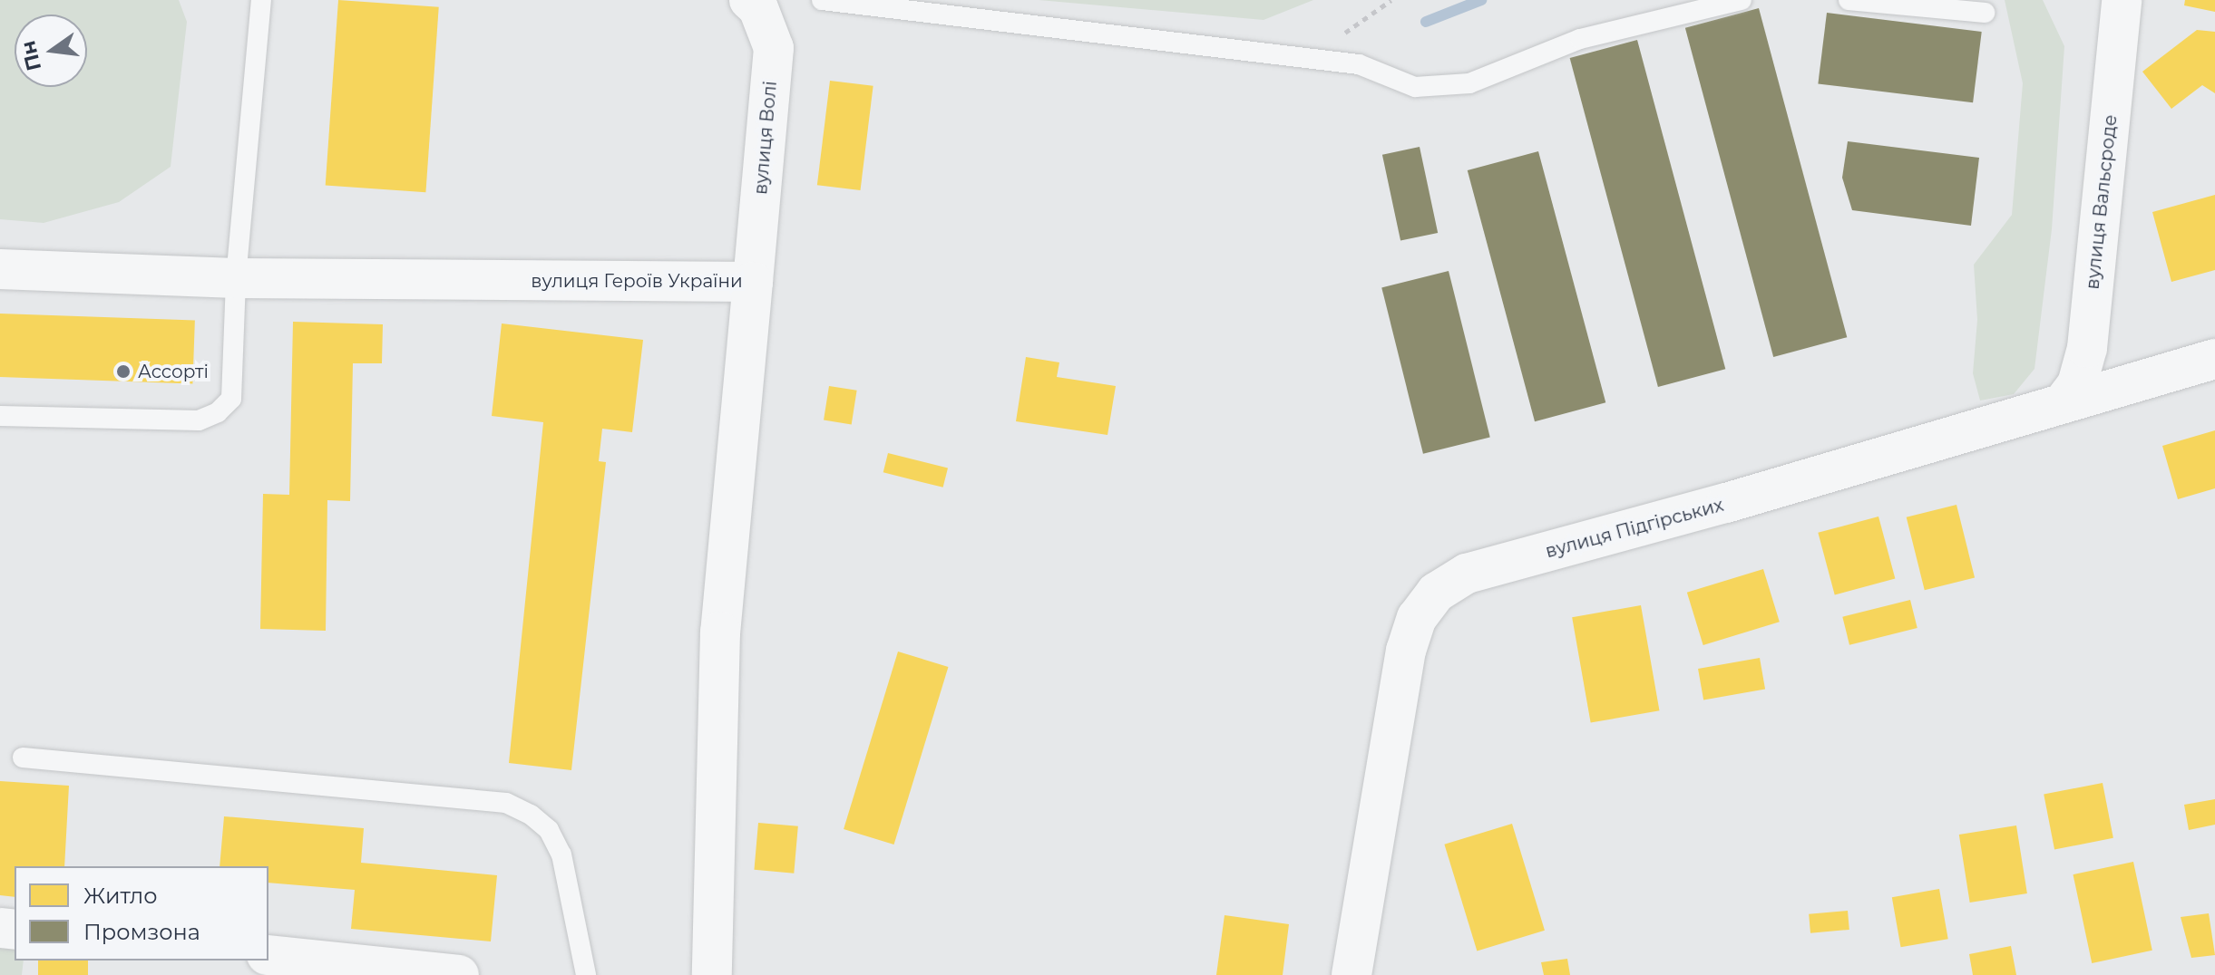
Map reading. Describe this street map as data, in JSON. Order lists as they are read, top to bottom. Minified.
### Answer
{"streets":{"street":["вулиця Волі","вулиця Вальсроде","вулиця Героїв України","вулиця Підгірських"]},"crossings":[["вулиця Волі","вулиця Героїв України"],["вулиця Вальсроде","вулиця Підгірських"]],"places":["Ассорті"],"legend":["Житло","Промзона"],"north":"left"}
